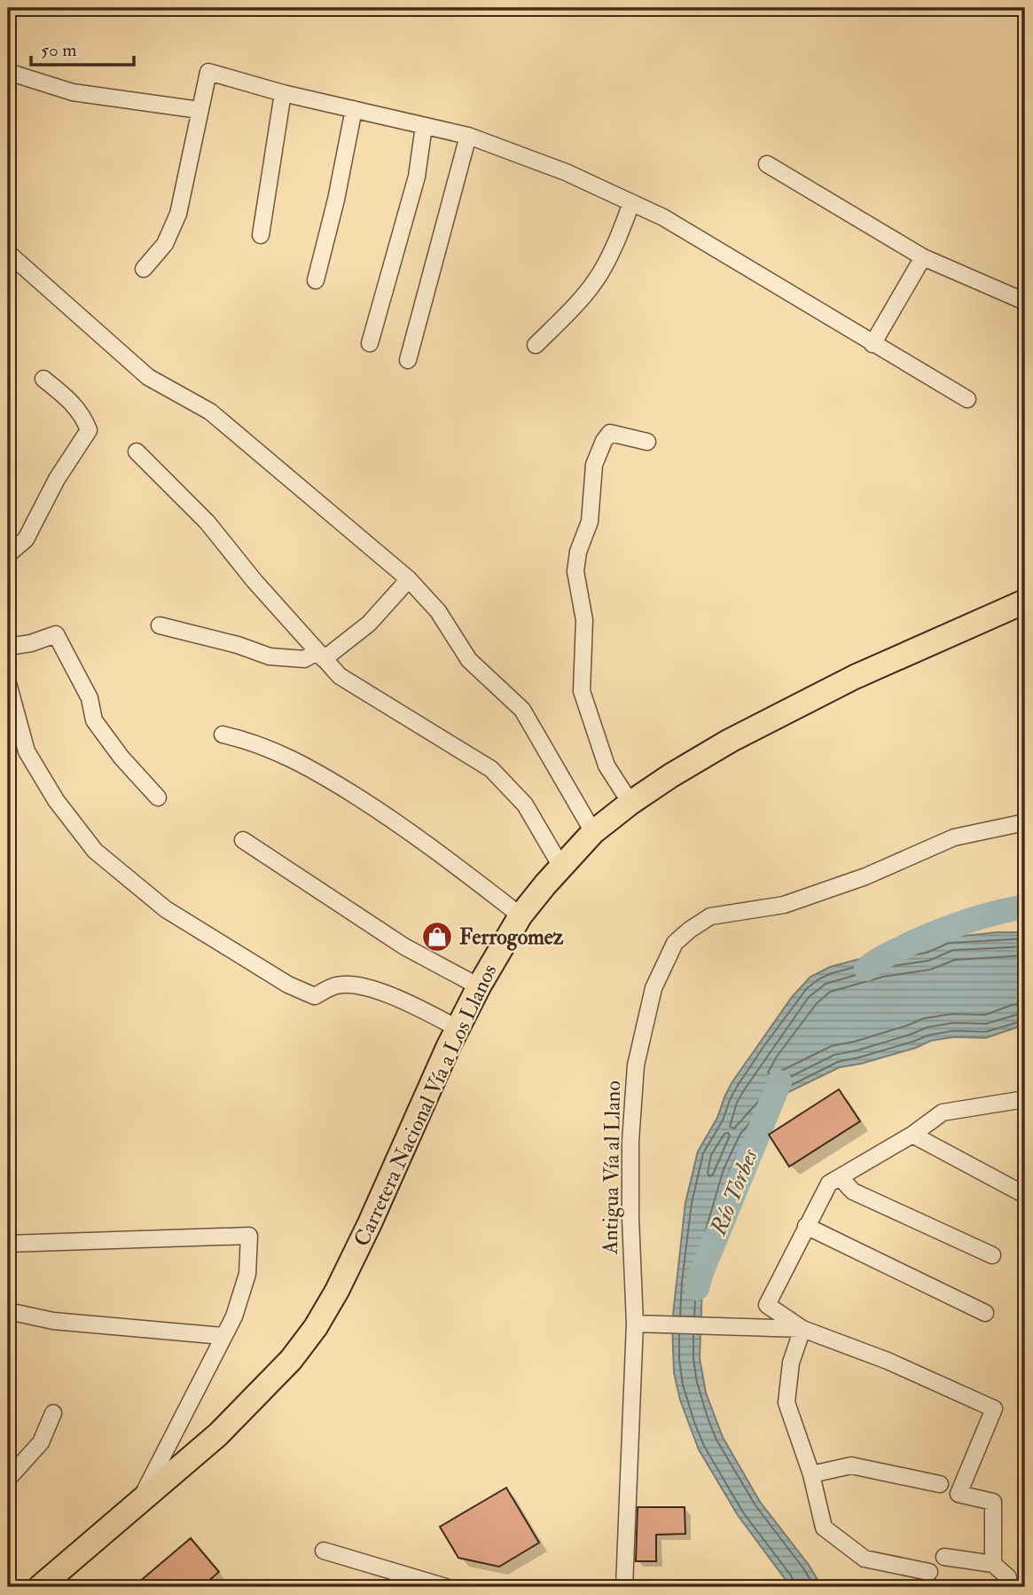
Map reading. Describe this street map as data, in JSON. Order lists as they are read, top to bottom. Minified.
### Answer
{"streets":{"highway":["Carretera Nacional Vía a Los Llanos"],"street":["Antigua Vía al Llano"]},"water":["Río Torbes"],"places":{"shop":["Ferrogomez"]},"scale_bar":"50 m"}
